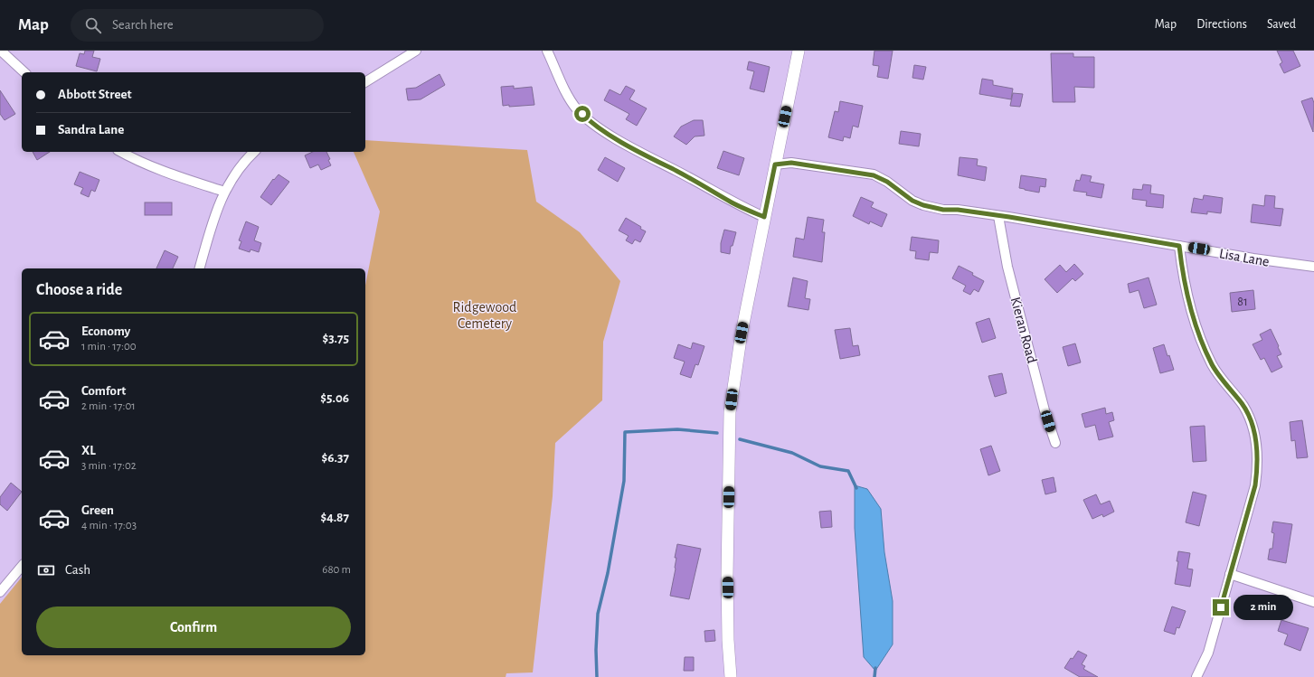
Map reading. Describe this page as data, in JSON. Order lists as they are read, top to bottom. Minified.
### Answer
{"streets":{"street":["Lisa Lane","Kieran Road"]},"crossings":[["Lisa Lane","Kieran Road"]],"parks":["Ridgewood Cemetery"],"house_numbers":["81"],"page":{"header":"Map","search":"Search here","nav":["Map","Directions","Saved"],"banner":["Abbott Street","Sandra Lane"],"heading":"Choose a ride","list":[{"name":"Economy","note":"1 min · 17:00","value":"$3.75"},{"name":"Comfort","note":"2 min · 17:01","value":"$5.06"},{"name":"XL","note":"3 min · 17:02","value":"$6.37"},{"name":"Green","note":"4 min · 17:03","value":"$4.87"}],"pay":["Cash","680 m"],"bubble":"2 min","buttons":"Confirm"}}
